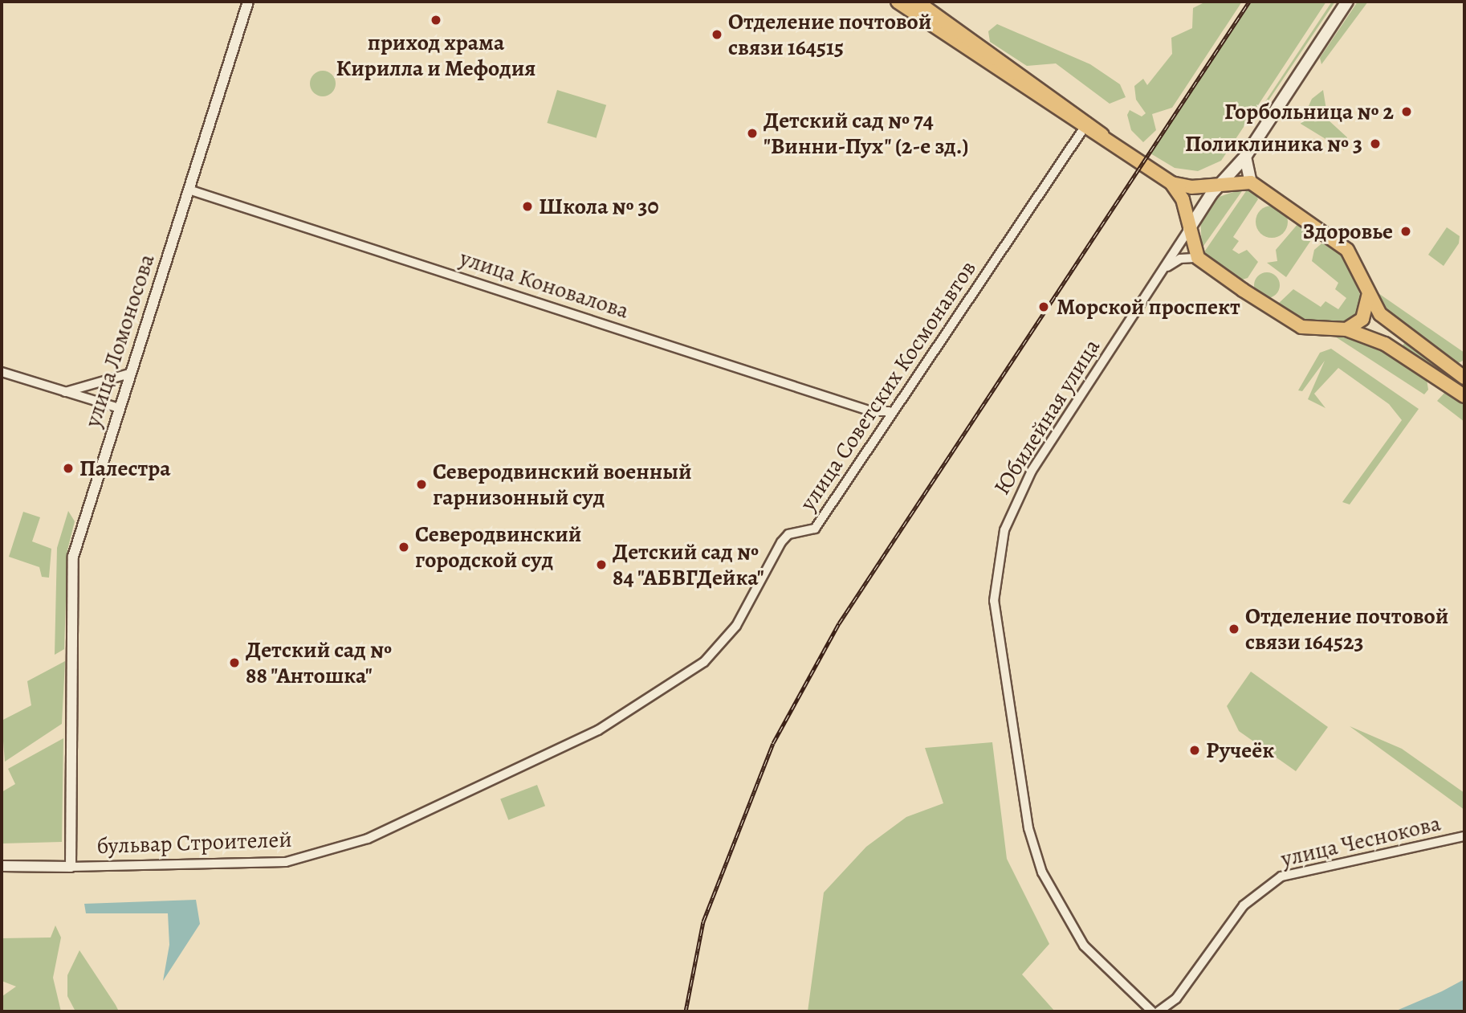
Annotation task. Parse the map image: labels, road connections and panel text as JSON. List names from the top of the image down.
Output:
{
  "streets": {
    "main road": ["Юбилейная улица"],
    "street": [
      "улица Коновалова",
      "улица Ломоносова",
      "улица Советских Космонавтов",
      "улица Чеснокова",
      "бульвар Строителей"
    ]
  },
  "crossings": [
    ["улица Коновалова", "улица Ломоносова"],
    ["улица Коновалова", "улица Советских Космонавтов"],
    ["улица Ломоносова", "бульвар Строителей"],
    ["улица Советских Космонавтов", "бульвар Строителей"]
  ],
  "places": [
    "приход храма Кирилла и Мефодия",
    "Отделение почтовой связи 164515",
    "Горбольница № 2",
    "Детский сад № 74 \"Винни-Пух\" (2-е зд.)",
    "Поликлиника № 3",
    "Школа № 30",
    "Здоровье",
    "Морской проспект",
    "Палестра",
    "Северодвинский военный гарнизонный суд",
    "Северодвинский городской суд",
    "Детский сад № 84 \"АБВГДейка\"",
    "Отделение почтовой связи 164523",
    "Детский сад № 88 \"Антошка\"",
    "Ручеёк"
  ]
}
